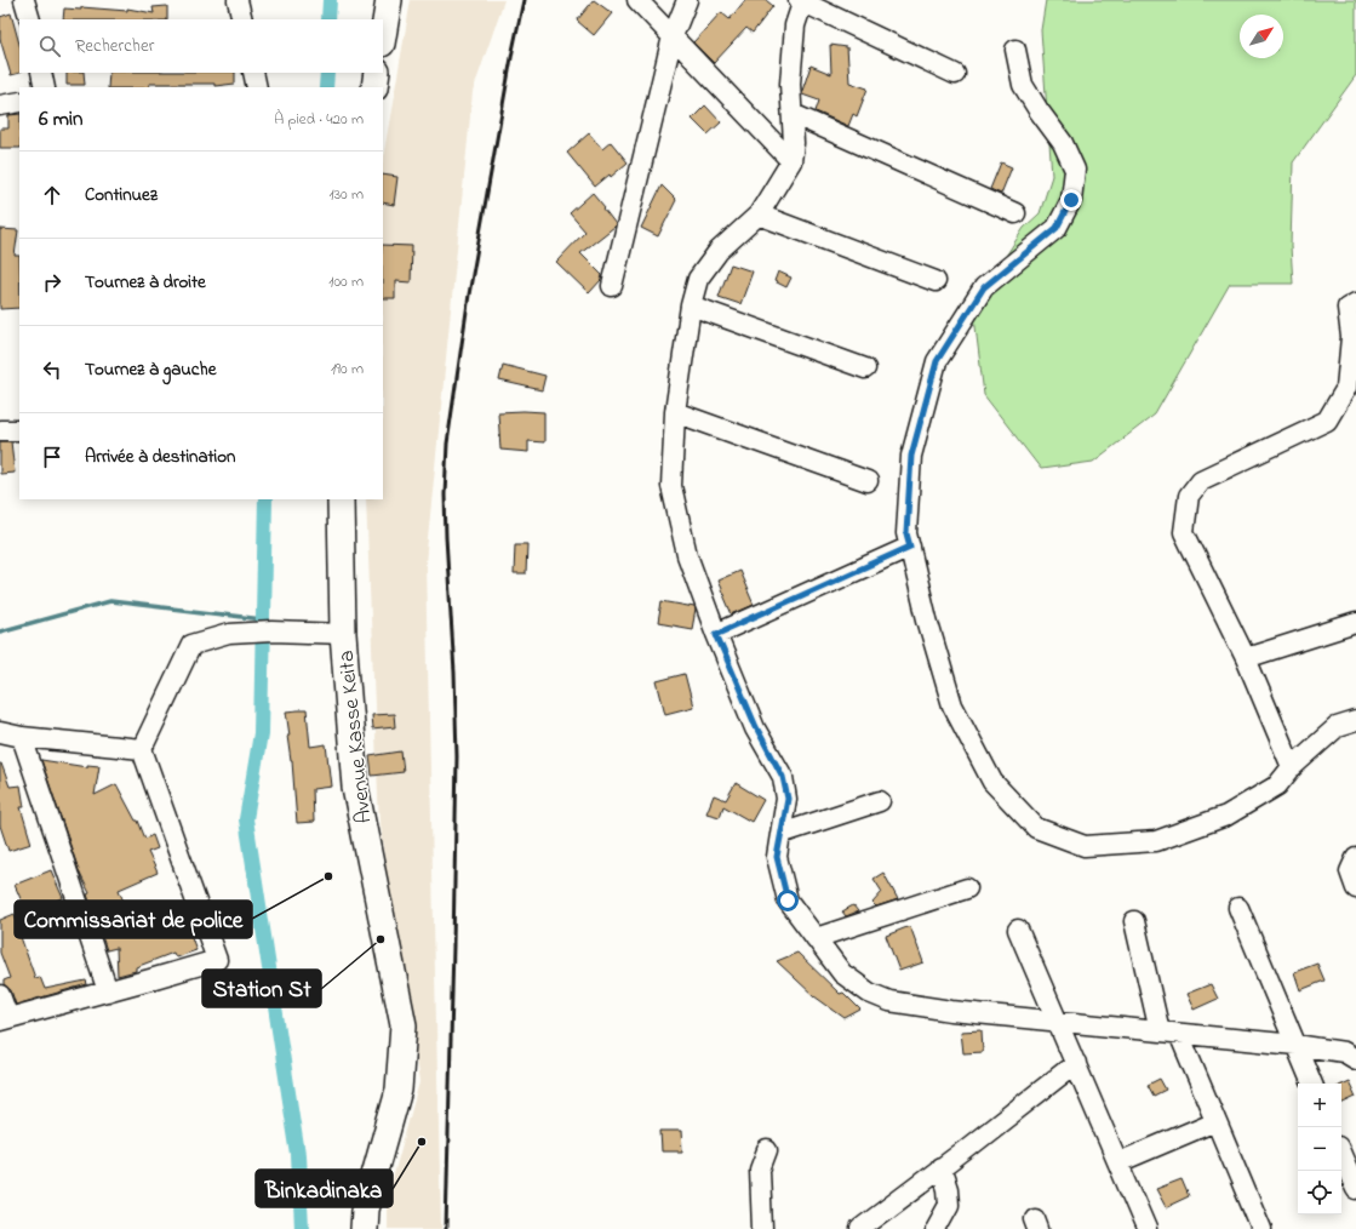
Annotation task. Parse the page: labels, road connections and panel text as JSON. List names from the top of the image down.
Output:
{
  "streets": {
    "main road": ["Avenue Kasse Keita"]
  },
  "places": ["Commissariat de police", "Station St", "Binkadinaka"],
  "north": "top right",
  "page": {
    "search": "Rechercher",
    "heading": ["6 min", "À pied · 420 m"],
    "list": [
      ["Continuez", "130 m"],
      ["Tournez à droite", "100 m"],
      ["Tournez à gauche", "190 m"],
      "Arrivée à destination"
    ],
    "map_buttons": ["+", "−"]
  }
}
